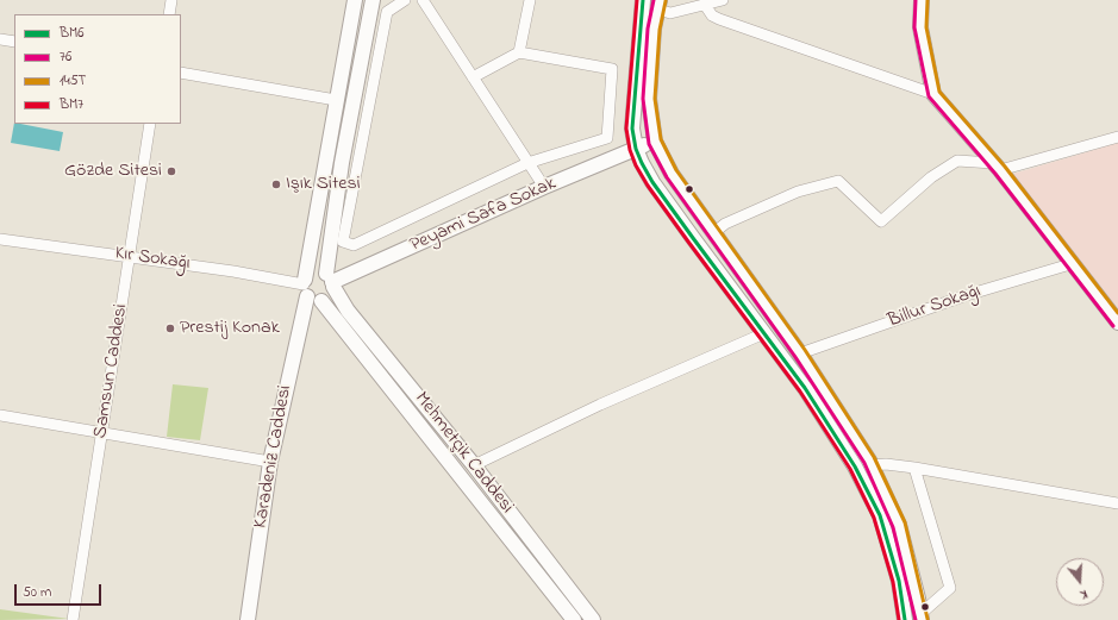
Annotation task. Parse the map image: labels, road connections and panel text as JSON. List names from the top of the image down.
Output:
{
  "streets": {
    "main road": ["Peyami Safa Sokak", "Mehmetçik Caddesi", "Karadeniz Caddesi"],
    "street": ["Kır Sokağı", "Billur Sokağı", "Samsun Caddesi"]
  },
  "crossings": [
    ["Peyami Safa Sokak", "Kır Sokağı"],
    ["Peyami Safa Sokak", "Mehmetçik Caddesi"],
    ["Peyami Safa Sokak", "Karadeniz Caddesi"],
    ["Kır Sokağı", "Samsun Caddesi"],
    ["Kır Sokağı", "Karadeniz Caddesi"]
  ],
  "places": ["Gözde Sitesi", "Işık Sitesi", "Prestij Konak"],
  "lines": [
    "transit line BM6",
    "transit line 76",
    "transit line 145T",
    "transit line BM7"
  ],
  "legend": [
    "BM6",
    "76",
    "145T",
    "BM7"
  ],
  "scale_bar": "50 m",
  "north": "bottom"
}
